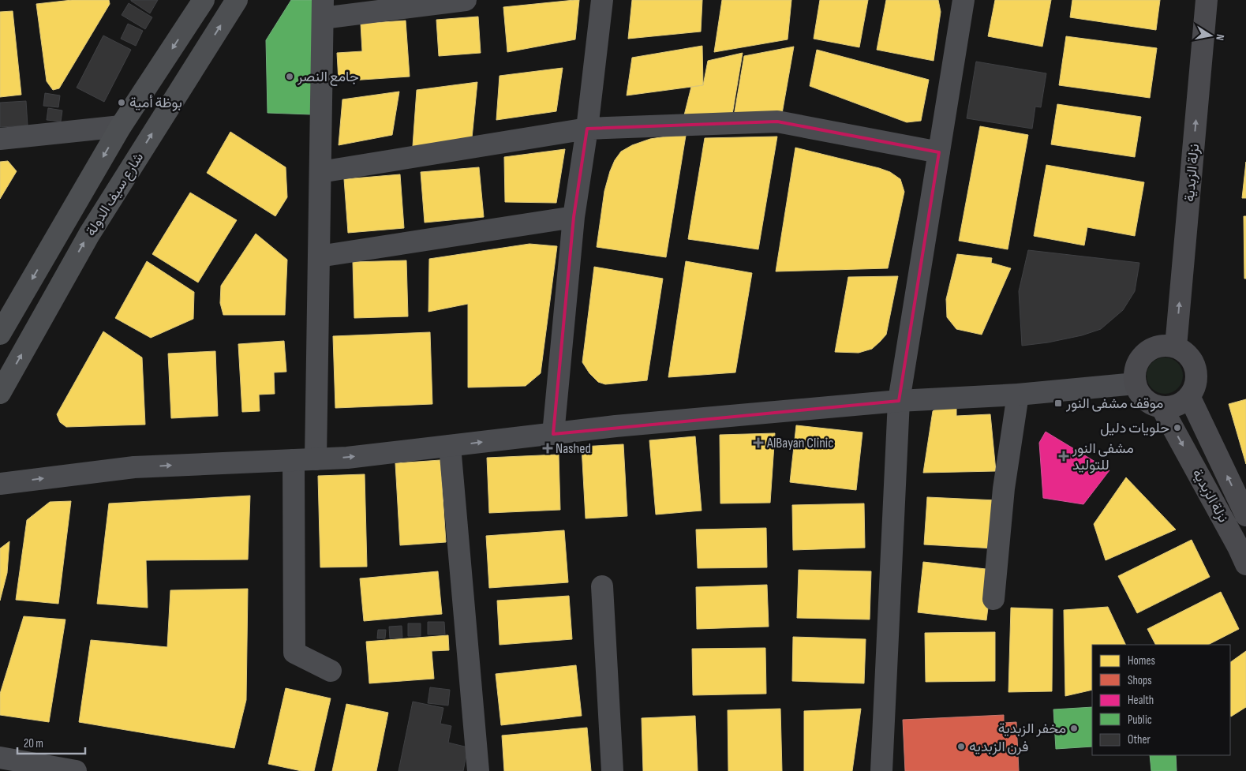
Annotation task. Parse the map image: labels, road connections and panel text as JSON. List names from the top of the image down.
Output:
{
  "streets": {
    "main road": ["نزلة الزبدية", "شارع سيف الدولة"]
  },
  "places": {
    "other": [
      "جامع النصر",
      "بوظة أمية",
      "حلويات دليل",
      "مخفر الزبدية",
      "فرن الزبديه"
    ],
    "transit": ["موقف مشفى النور"],
    "health": ["AlBayan Clinic", "Nashed", "مشفى النور للتوليد"]
  },
  "legend": [
    "Homes",
    "Shops",
    "Health",
    "Public",
    "Other"
  ],
  "scale_bar": "20 m",
  "north": "right"
}
